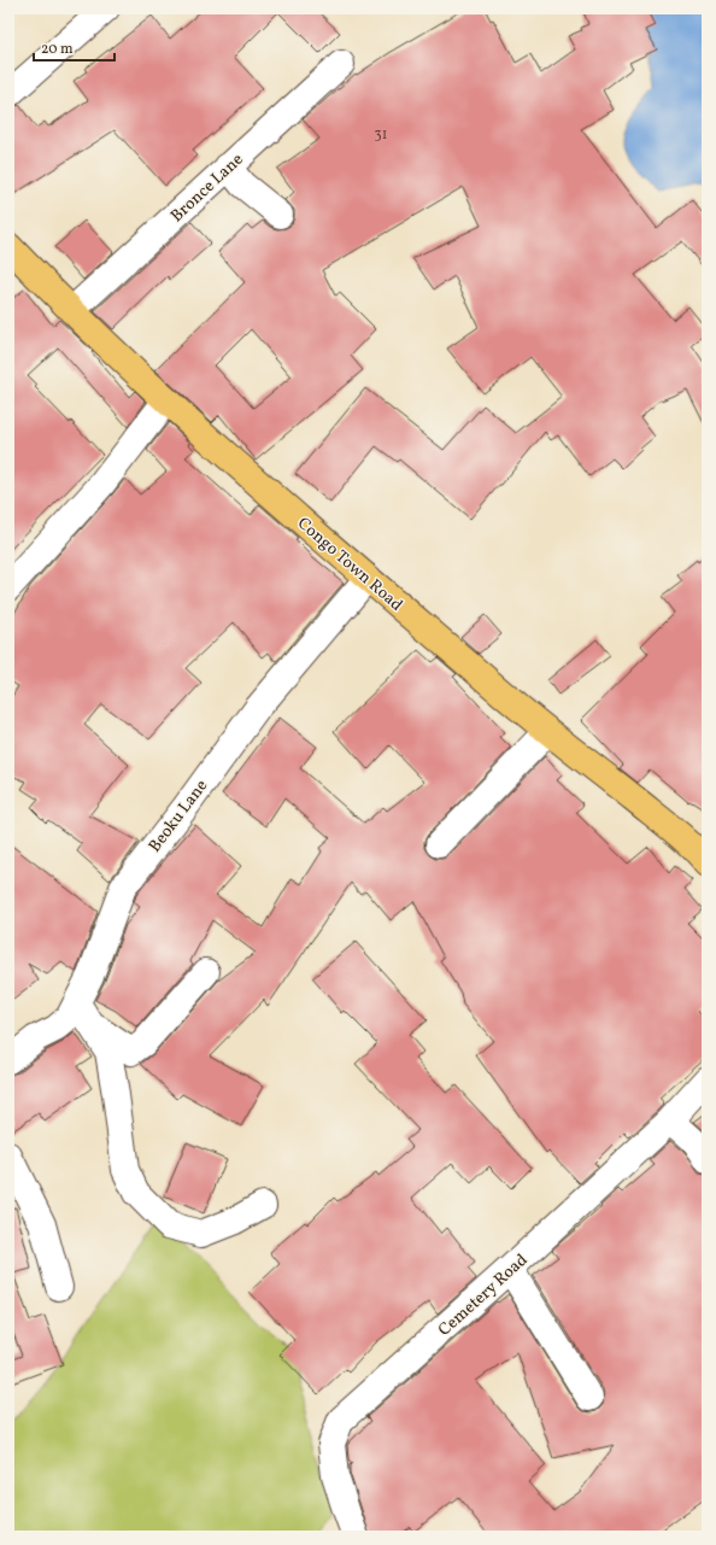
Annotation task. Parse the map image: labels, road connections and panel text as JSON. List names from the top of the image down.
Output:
{
  "streets": {
    "main road": ["Congo Town Road"],
    "street": ["Bronce Lane", "Beoku Lane", "Cemetery Road"]
  },
  "crossings": [
    ["Bronce Lane", "Congo Town Road"],
    ["Congo Town Road", "Beoku Lane"]
  ],
  "house_numbers": ["31"],
  "scale_bar": "20 m"
}
